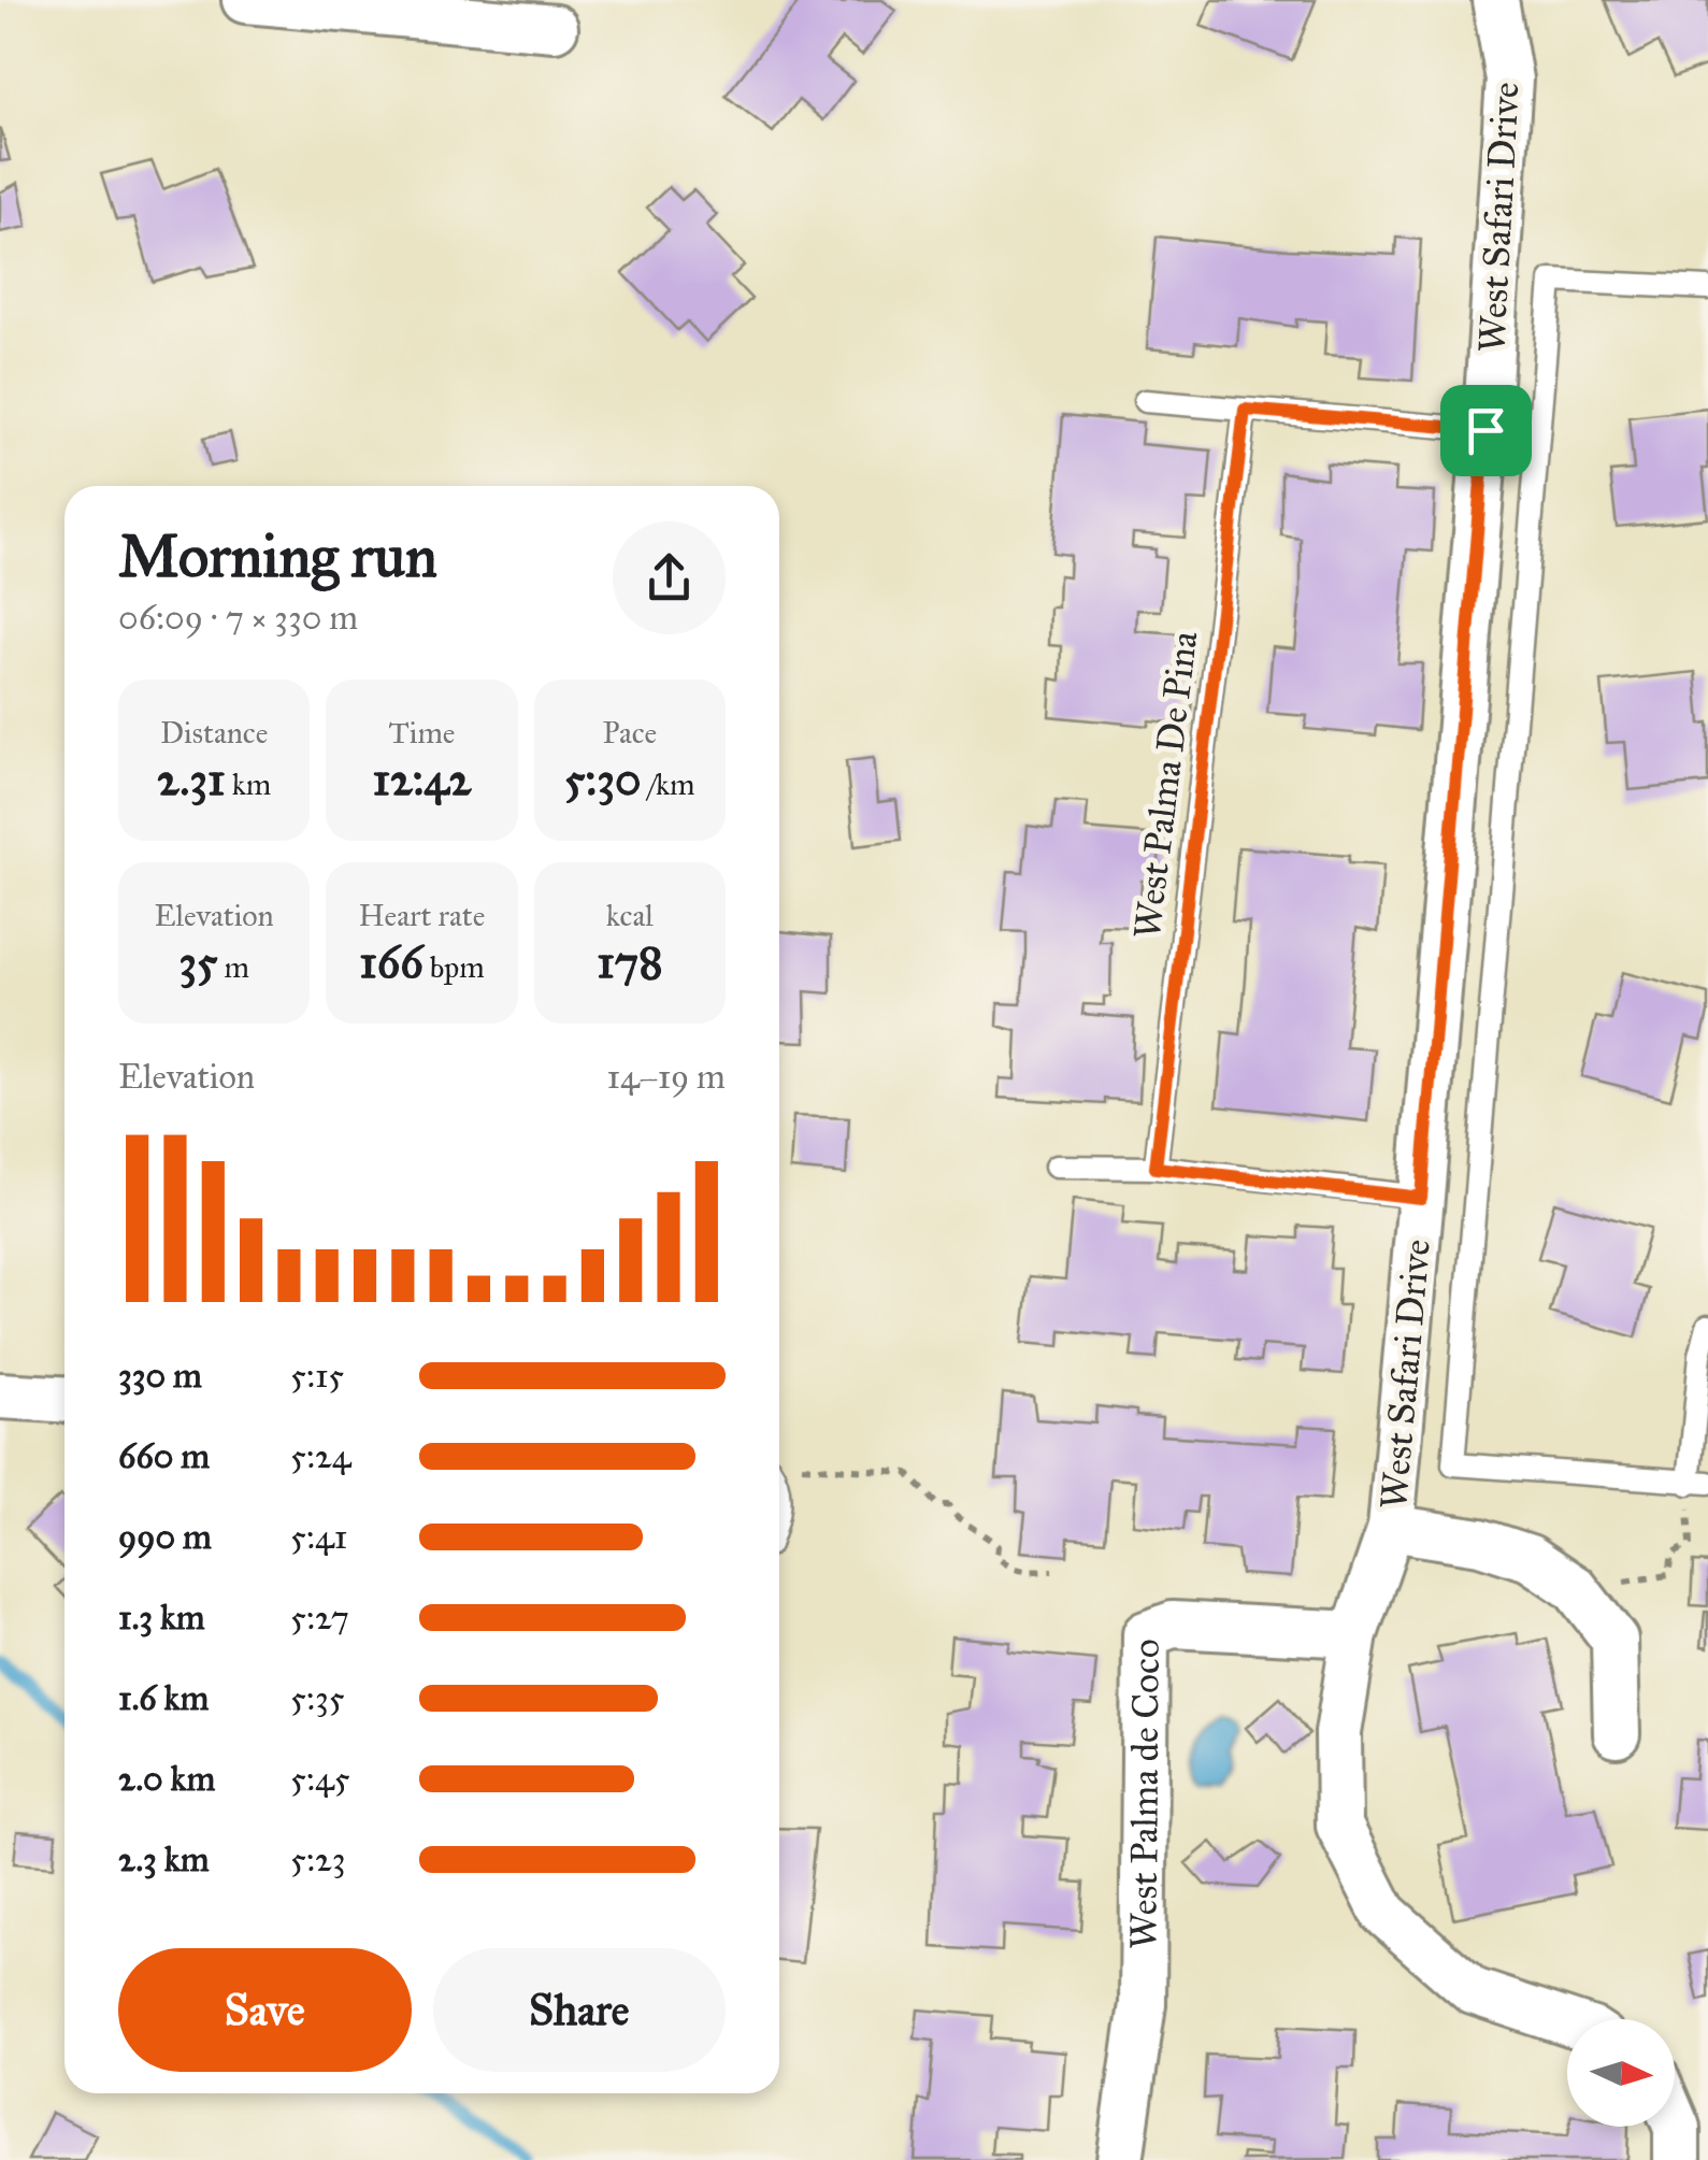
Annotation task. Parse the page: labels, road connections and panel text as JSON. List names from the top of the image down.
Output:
{
  "streets": {
    "street": ["West Safari Drive", "West Palma de Coco"],
    "lane": ["West Palma De Pina"]
  },
  "crossings": [
    ["West Safari Drive", "West Palma de Coco"]
  ],
  "north": "right",
  "page": {
    "heading": ["Morning run", "06:09 · 7 × 330 m"],
    "stats": [
      ["Distance", "2.31 km"],
      ["Time", "12:42"],
      ["Pace", "5:30 /km"],
      ["Elevation", "35 m"],
      ["Heart rate", "166 bpm"],
      ["kcal", "178"]
    ],
    "chart": ["Elevation", "14–19 m"],
    "list": [
      {
        "name": "330 m",
        "note": "5:15"
      },
      {
        "name": "660 m",
        "note": "5:24"
      },
      {
        "name": "990 m",
        "note": "5:41"
      },
      {
        "name": "1.3 km",
        "note": "5:27"
      },
      {
        "name": "1.6 km",
        "note": "5:35"
      },
      {
        "name": "2.0 km",
        "note": "5:45"
      },
      {
        "name": "2.3 km",
        "note": "5:23"
      }
    ],
    "buttons": ["Save", "Share"]
  }
}
